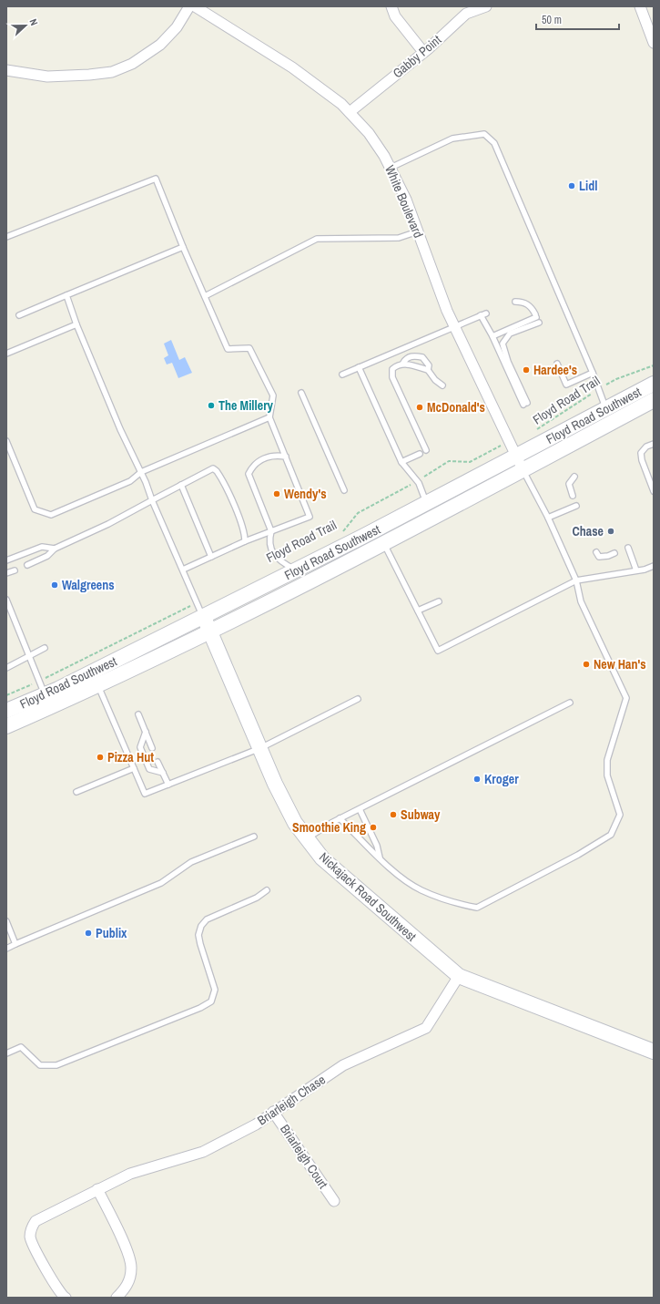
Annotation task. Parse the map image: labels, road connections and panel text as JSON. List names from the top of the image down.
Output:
{
  "streets": {
    "main road": ["Floyd Road Southwest", "Nickajack Road Southwest"],
    "street": [
      "Gabby Point",
      "White Boulevard",
      "Briarleigh Chase",
      "Briarleigh Court"
    ],
    "path": ["Floyd Road Trail"]
  },
  "crossings": [
    ["Gabby Point", "White Boulevard"],
    ["White Boulevard", "Floyd Road Trail"],
    ["White Boulevard", "Floyd Road Southwest"],
    ["Floyd Road Southwest", "Nickajack Road Southwest"],
    ["Nickajack Road Southwest", "Briarleigh Chase"],
    ["Briarleigh Chase", "Briarleigh Court"]
  ],
  "places": [
    "Lidl",
    "Hardee's",
    "The Millery",
    "McDonald's",
    "Wendy's",
    "Chase",
    "Walgreens",
    "New Han's",
    "Pizza Hut",
    "Kroger",
    "Subway",
    "Smoothie King",
    "Publix"
  ],
  "scale_bar": "50 m",
  "north": "right"
}
